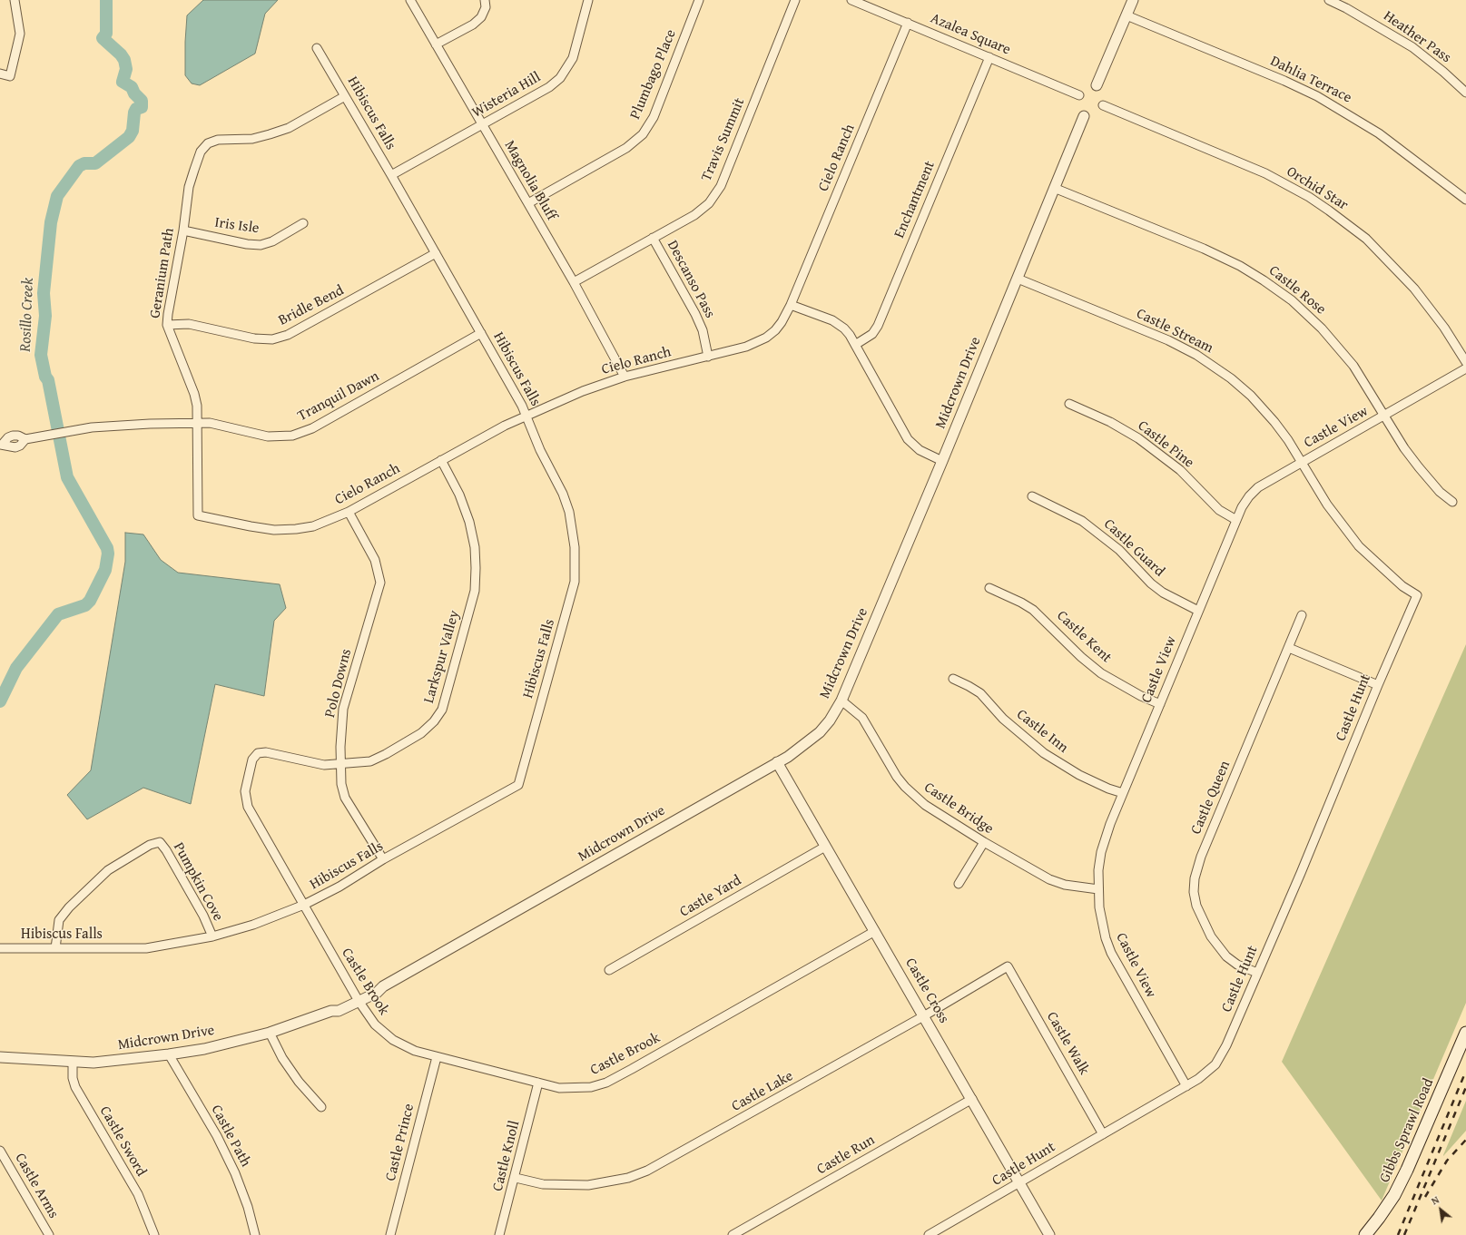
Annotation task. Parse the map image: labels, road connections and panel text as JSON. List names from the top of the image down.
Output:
{
  "streets": {
    "main road": ["Gibbs Sprawl Road"],
    "street": [
      "Azalea Square",
      "Heather Pass",
      "Plumbago Place",
      "Dahlia Terrace",
      "Wisteria Hill",
      "Hibiscus Falls",
      "Travis Summit",
      "Cielo Ranch",
      "Magnolia Bluff",
      "Orchid Star",
      "Enchantment",
      "Iris Isle",
      "Geranium Path",
      "Descanso Pass",
      "Castle Rose",
      "Bridle Bend",
      "Castle Stream",
      "Midcrown Drive",
      "Tranquil Dawn",
      "Castle View",
      "Castle Pine",
      "Castle Guard",
      "Castle Kent",
      "Larkspur Valley",
      "Polo Downs",
      "Castle Hunt",
      "Castle Inn",
      "Castle Queen",
      "Castle Bridge",
      "Pumpkin Cove",
      "Castle Yard",
      "Castle Brook",
      "Castle Cross",
      "Castle Walk",
      "Castle Lake",
      "Castle Path",
      "Castle Sword",
      "Castle Prince",
      "Castle Run",
      "Castle Knoll",
      "Castle Arms"
    ]
  },
  "crossings": [
    ["Azalea Square", "Cielo Ranch"],
    ["Azalea Square", "Enchantment"],
    ["Plumbago Place", "Magnolia Bluff"],
    ["Wisteria Hill", "Hibiscus Falls"],
    ["Wisteria Hill", "Magnolia Bluff"],
    ["Hibiscus Falls", "Cielo Ranch"],
    ["Hibiscus Falls", "Geranium Path"],
    ["Hibiscus Falls", "Bridle Bend"],
    ["Hibiscus Falls", "Tranquil Dawn"],
    ["Hibiscus Falls", "Polo Downs"],
    ["Hibiscus Falls", "Pumpkin Cove"],
    ["Hibiscus Falls", "Castle Brook"],
    ["Travis Summit", "Magnolia Bluff"],
    ["Travis Summit", "Descanso Pass"],
    ["Cielo Ranch", "Magnolia Bluff"],
    ["Cielo Ranch", "Geranium Path"],
    ["Cielo Ranch", "Descanso Pass"],
    ["Cielo Ranch", "Larkspur Valley"],
    ["Cielo Ranch", "Polo Downs"],
    ["Iris Isle", "Geranium Path"],
    ["Geranium Path", "Bridle Bend"],
    ["Geranium Path", "Tranquil Dawn"],
    ["Castle Rose", "Midcrown Drive"],
    ["Castle Rose", "Castle View"],
    ["Castle Stream", "Midcrown Drive"],
    ["Castle Stream", "Castle View"],
    ["Castle Stream", "Castle Hunt"],
    ["Midcrown Drive", "Castle Bridge"],
    ["Midcrown Drive", "Castle Brook"],
    ["Midcrown Drive", "Castle Cross"],
    ["Midcrown Drive", "Castle Path"],
    ["Midcrown Drive", "Castle Sword"],
    ["Castle View", "Castle Pine"],
    ["Castle View", "Castle Guard"],
    ["Castle View", "Castle Kent"],
    ["Castle View", "Castle Hunt"],
    ["Castle View", "Castle Inn"],
    ["Castle View", "Castle Bridge"],
    ["Larkspur Valley", "Polo Downs"],
    ["Larkspur Valley", "Castle Brook"],
    ["Castle Hunt", "Castle Queen"],
    ["Castle Hunt", "Castle Cross"],
    ["Castle Hunt", "Castle Walk"],
    ["Castle Yard", "Castle Cross"],
    ["Castle Brook", "Castle Cross"],
    ["Castle Brook", "Castle Prince"],
    ["Castle Brook", "Castle Knoll"],
    ["Castle Cross", "Castle Lake"],
    ["Castle Cross", "Castle Run"],
    ["Castle Walk", "Castle Lake"],
    ["Castle Lake", "Castle Knoll"]
  ],
  "water": ["Rosillo Creek"],
  "north": "top left"
}
